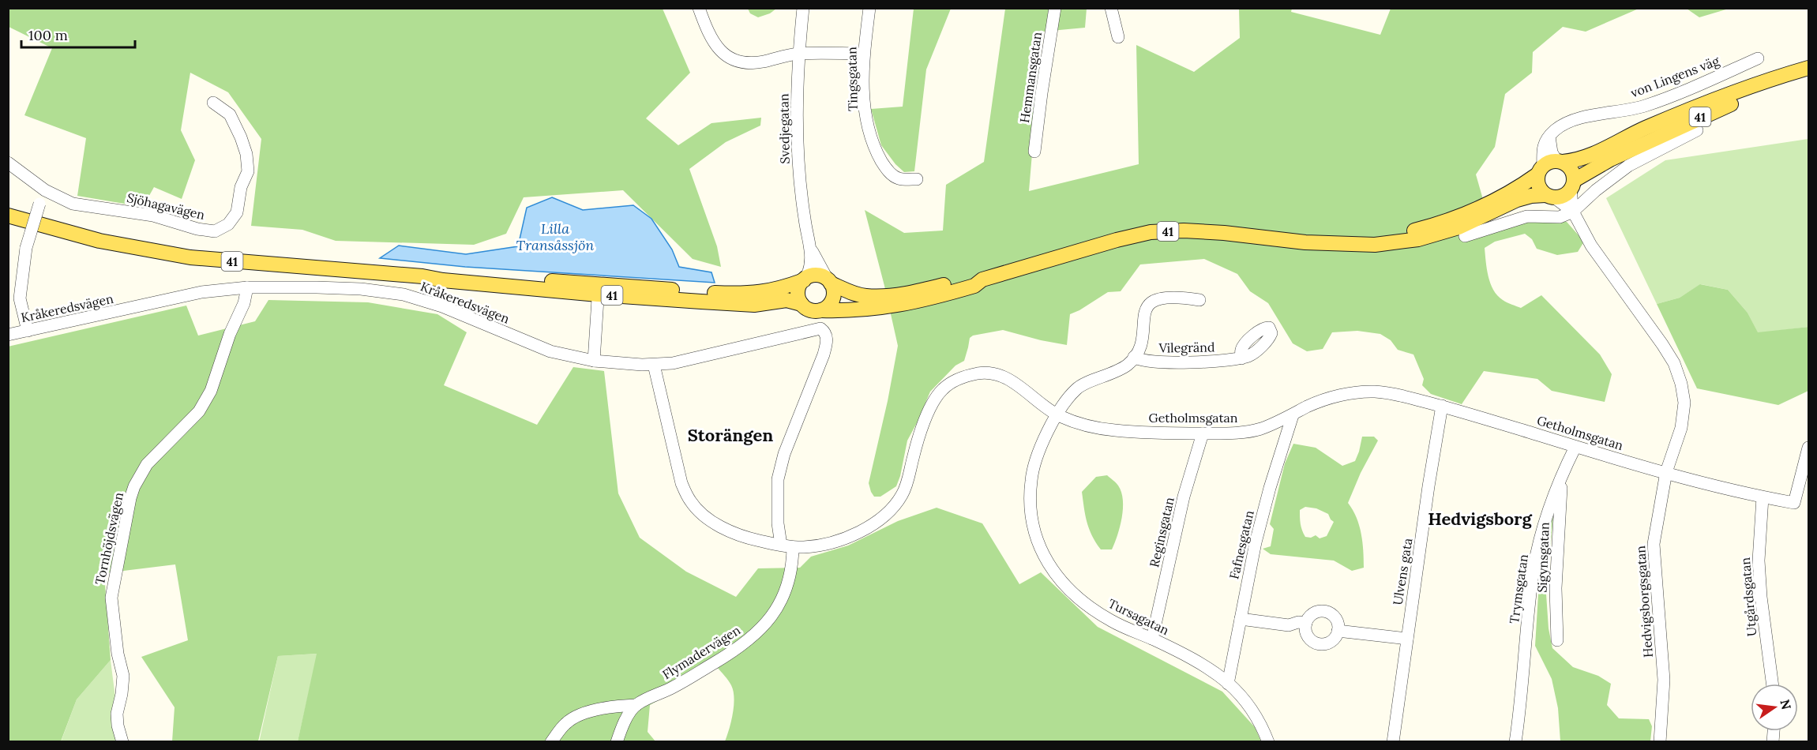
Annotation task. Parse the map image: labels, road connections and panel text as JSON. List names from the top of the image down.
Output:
{
  "streets": {
    "main road": ["41"],
    "street": [
      "von Lingens väg",
      "Hemmansgatan",
      "Tingsgatan",
      "Svedjegatan",
      "Sjöhagavägen",
      "Kråkeredsvägen",
      "Vilegränd",
      "Getholmsgatan",
      "Reginsgatan",
      "Tornhöjdsvägen",
      "Fafnesgatan",
      "Sigynsgatan",
      "Ulvens gata",
      "Trymsgatan",
      "Utgårdsgatan",
      "Hedvigsborgsgatan",
      "Tursagatan",
      "Flymadervägen"
    ]
  },
  "crossings": [
    ["von Lingens väg", "41"],
    ["von Lingens väg", "Hedvigsborgsgatan"],
    ["41", "Svedjegatan"],
    ["41", "Hedvigsborgsgatan"],
    ["Kråkeredsvägen", "Getholmsgatan"],
    ["Kråkeredsvägen", "Tornhöjdsvägen"],
    ["Kråkeredsvägen", "Flymadervägen"],
    ["Vilegränd", "Tursagatan"],
    ["Getholmsgatan", "Reginsgatan"],
    ["Getholmsgatan", "Fafnesgatan"],
    ["Getholmsgatan", "Ulvens gata"],
    ["Getholmsgatan", "Trymsgatan"],
    ["Getholmsgatan", "Utgårdsgatan"],
    ["Getholmsgatan", "Hedvigsborgsgatan"],
    ["Getholmsgatan", "Tursagatan"],
    ["Getholmsgatan", "Flymadervägen"],
    ["Reginsgatan", "Tursagatan"],
    ["Fafnesgatan", "Tursagatan"],
    ["Sigynsgatan", "Trymsgatan"]
  ],
  "districts": ["Storängen", "Hedvigsborg"],
  "water": ["Lilla Transåssjön"],
  "scale_bar": "100 m",
  "north": "right"
}
